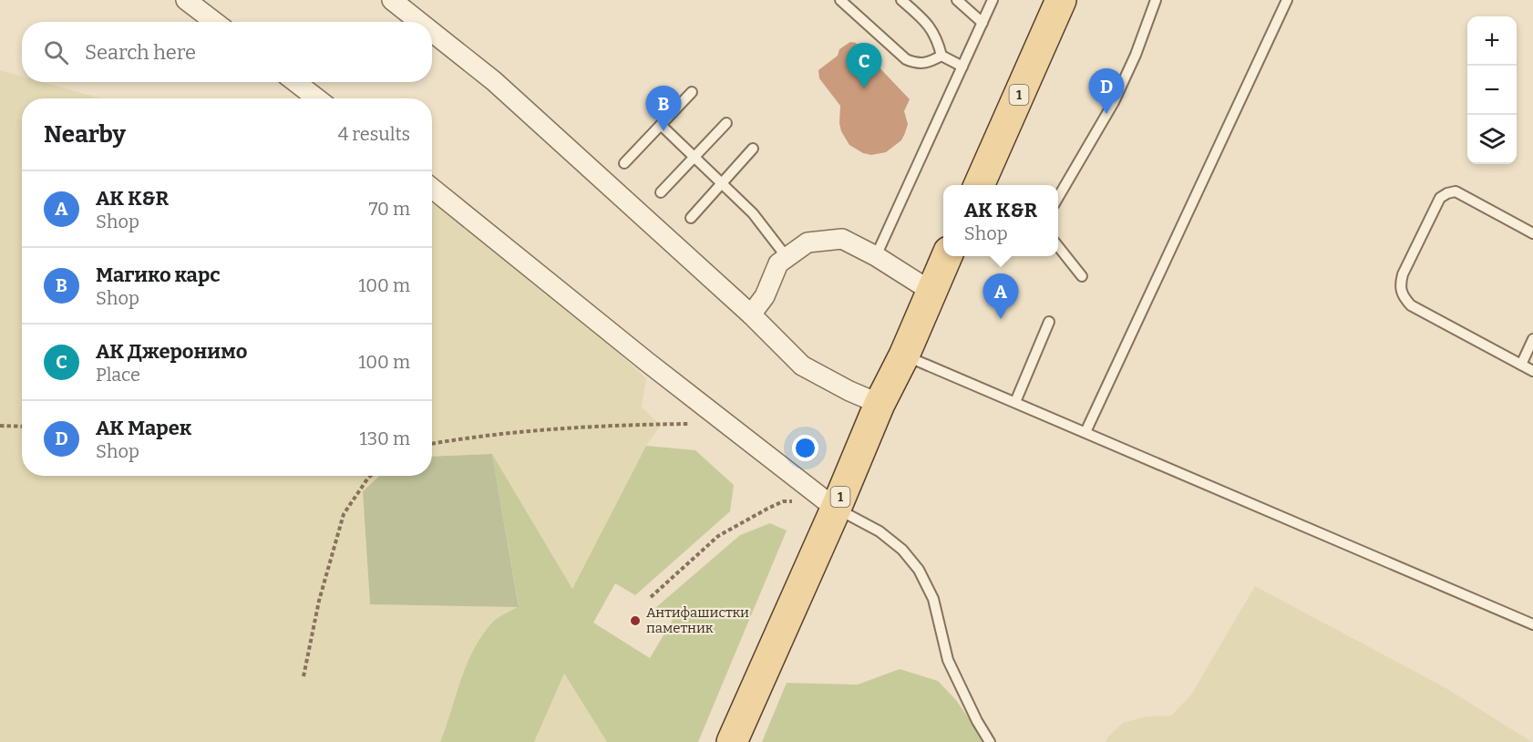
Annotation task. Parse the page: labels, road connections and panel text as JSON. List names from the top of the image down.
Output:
{
  "streets": {
    "main road": ["1"]
  },
  "places": ["Антифашистки паметник"],
  "page": {
    "map_buttons": ["+", "−"],
    "search": "Search here",
    "pins": [
      "C",
      "D",
      "B",
      "A"
    ],
    "heading": ["Nearby", "4 results"],
    "list": [
      {
        "mark": "A",
        "name": "AK K&R",
        "note": "Shop",
        "value": "70 m"
      },
      {
        "mark": "B",
        "name": "Магико карс",
        "note": "Shop",
        "value": "100 m"
      },
      {
        "mark": "C",
        "name": "АК Джеронимо",
        "note": "Place",
        "value": "100 m"
      },
      {
        "mark": "D",
        "name": "АК Марек",
        "note": "Shop",
        "value": "130 m"
      }
    ],
    "popup": ["AK K&R", "Shop"]
  }
}
